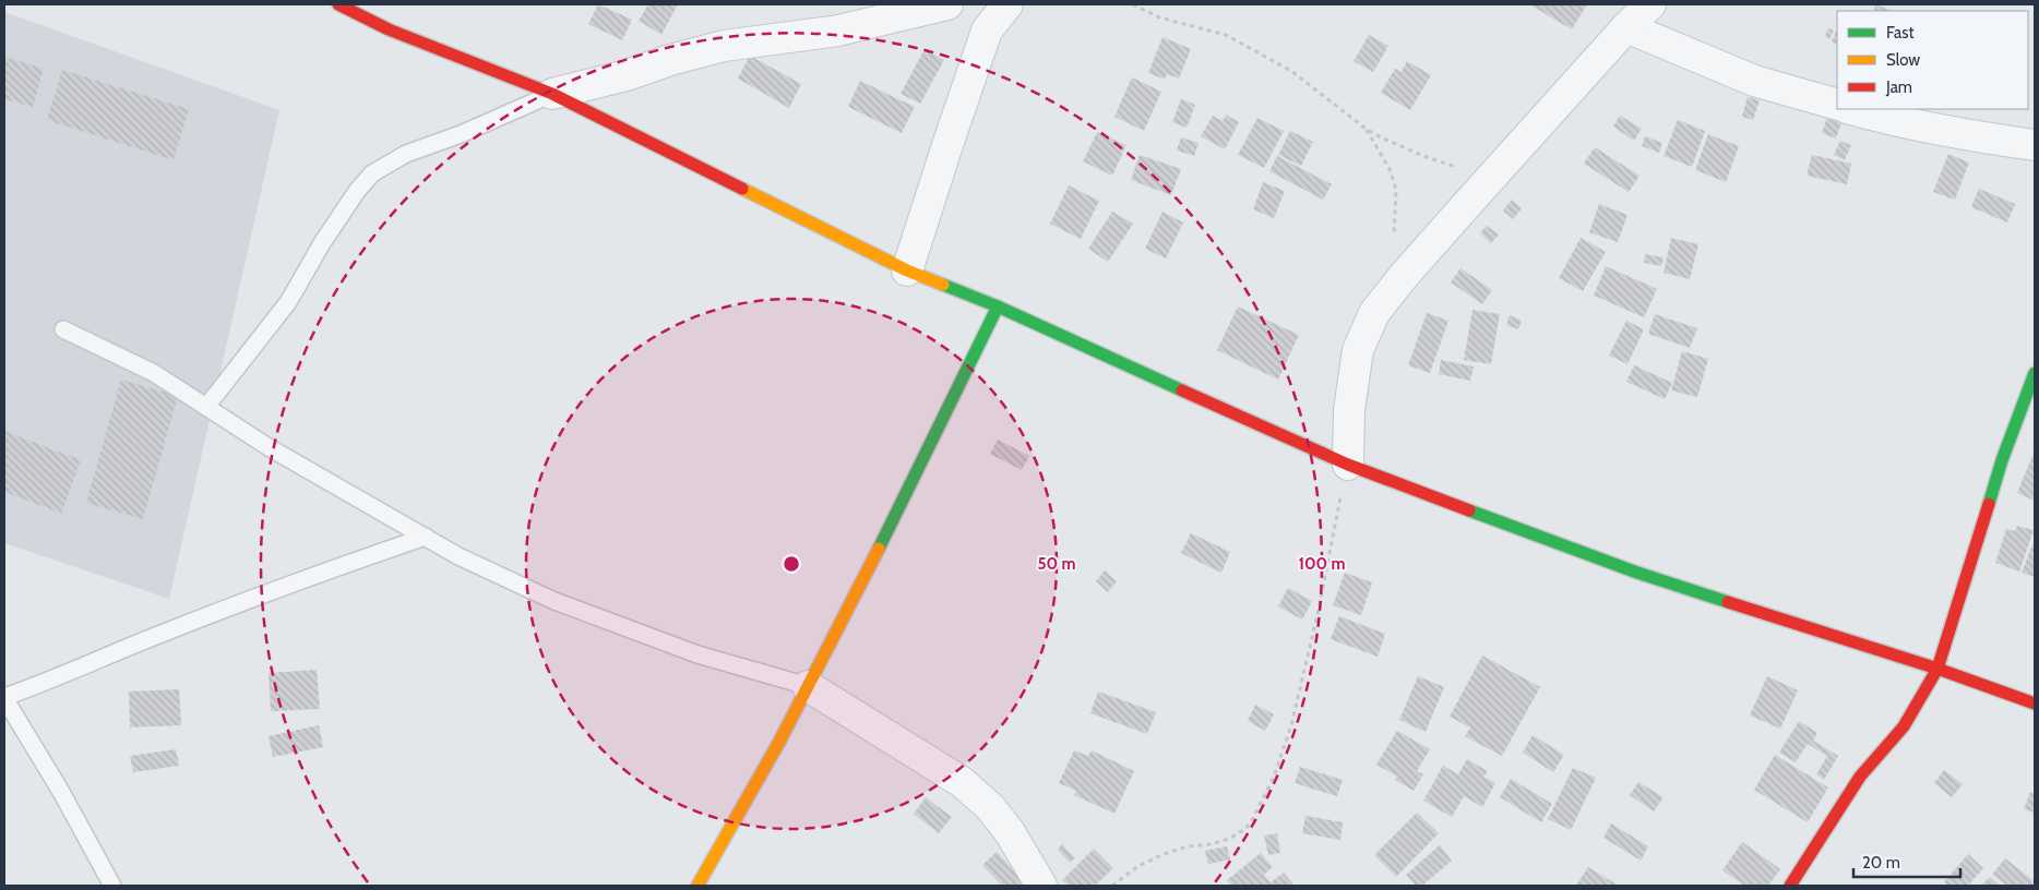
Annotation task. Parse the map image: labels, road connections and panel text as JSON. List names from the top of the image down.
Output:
{
  "legend": ["Fast", "Slow", "Jam"],
  "scale_bar": "20 m",
  "rings": ["50 m", "100 m"]
}
